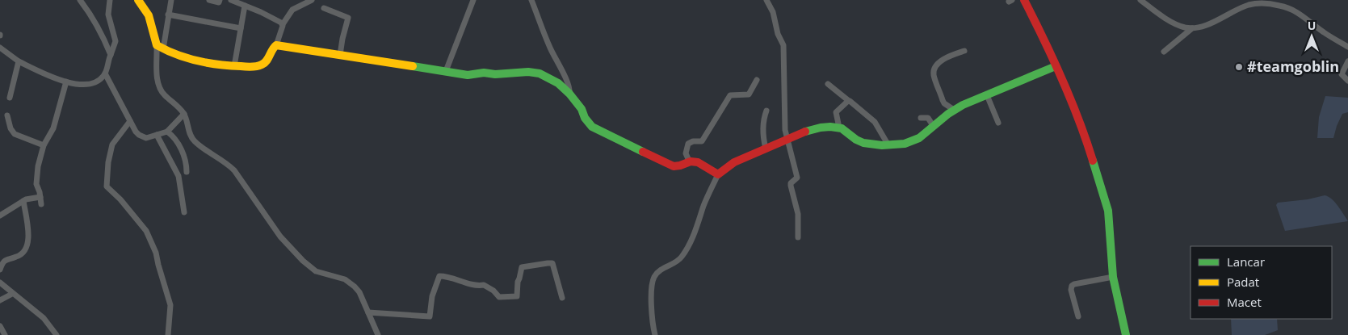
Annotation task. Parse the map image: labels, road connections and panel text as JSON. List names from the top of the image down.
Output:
{
  "places": ["#teamgoblin"],
  "legend": ["Lancar", "Padat", "Macet"],
  "north": "top"
}
